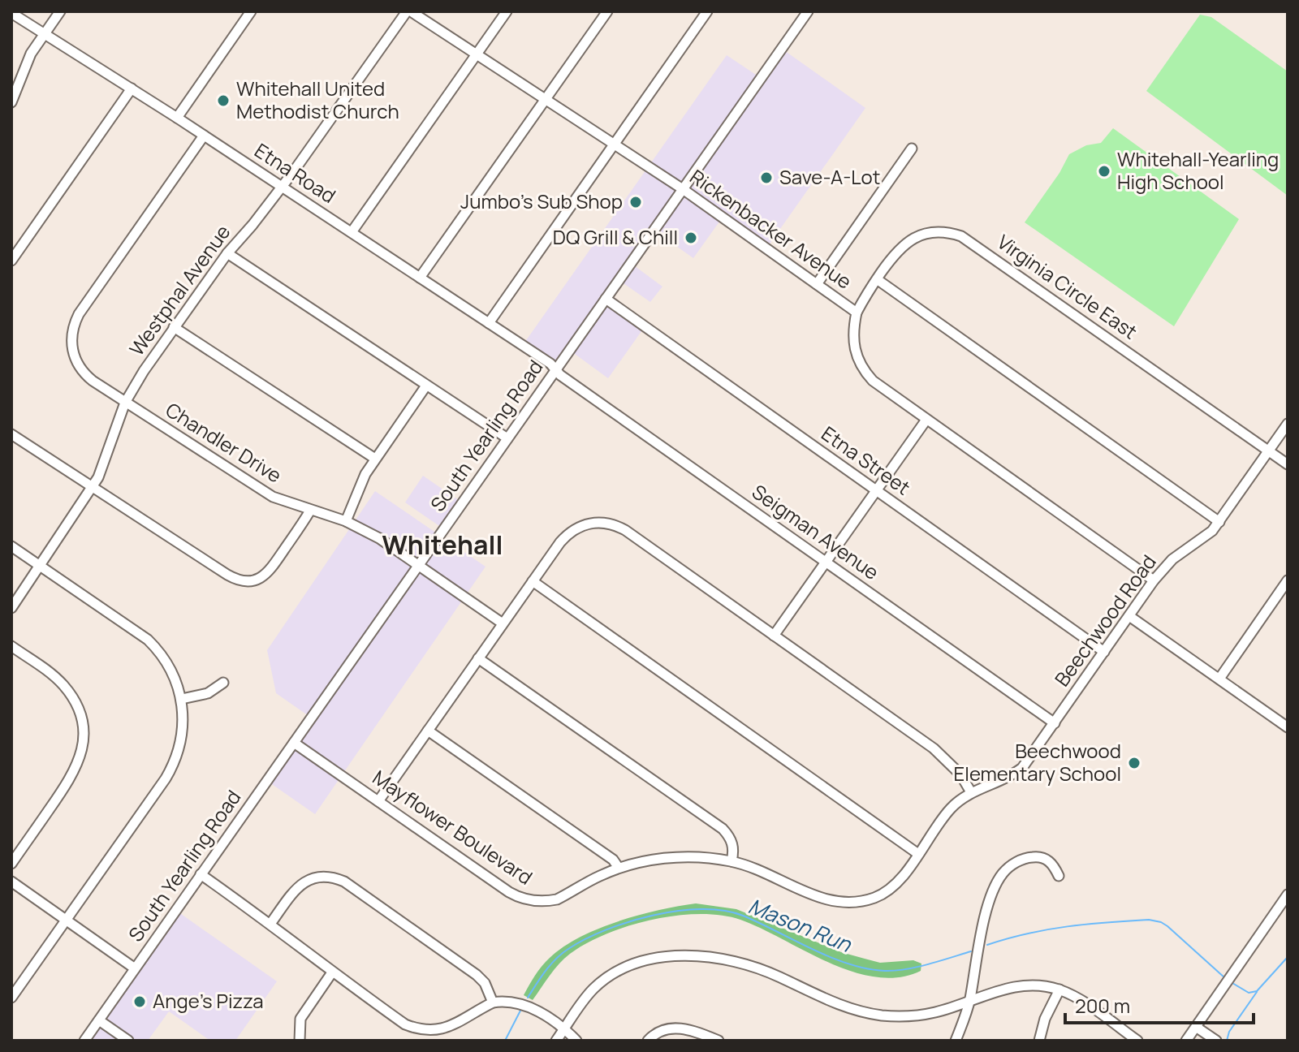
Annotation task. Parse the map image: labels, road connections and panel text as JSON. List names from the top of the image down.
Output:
{
  "streets": {
    "street": [
      "Etna Road",
      "Rickenbacker Avenue",
      "Virginia Circle East",
      "Westphal Avenue",
      "South Yearling Road",
      "Chandler Drive",
      "Etna Street",
      "Seigman Avenue",
      "Beechwood Road",
      "Mayflower Boulevard"
    ]
  },
  "crossings": [
    ["Etna Road", "Westphal Avenue"],
    ["Etna Road", "South Yearling Road"],
    ["Etna Road", "Chandler Drive"],
    ["Etna Road", "Seigman Avenue"],
    ["Rickenbacker Avenue", "Virginia Circle East"],
    ["Rickenbacker Avenue", "Westphal Avenue"],
    ["Rickenbacker Avenue", "South Yearling Road"],
    ["Rickenbacker Avenue", "Beechwood Road"],
    ["Virginia Circle East", "Beechwood Road"],
    ["Westphal Avenue", "Chandler Drive"],
    ["South Yearling Road", "Chandler Drive"],
    ["South Yearling Road", "Etna Street"],
    ["South Yearling Road", "Seigman Avenue"],
    ["South Yearling Road", "Mayflower Boulevard"],
    ["Etna Street", "Beechwood Road"],
    ["Seigman Avenue", "Beechwood Road"],
    ["Seigman Avenue", "Mayflower Boulevard"],
    ["Beechwood Road", "Mayflower Boulevard"]
  ],
  "districts": ["Whitehall"],
  "water": ["Mason Run"],
  "places": [
    "Whitehall United Methodist Church",
    "Whitehall-Yearling High School",
    "Save-A-Lot",
    "Jumbo's Sub Shop",
    "DQ Grill & Chill",
    "Beechwood Elementary School",
    "Ange's Pizza"
  ],
  "scale_bar": "200 m"
}
